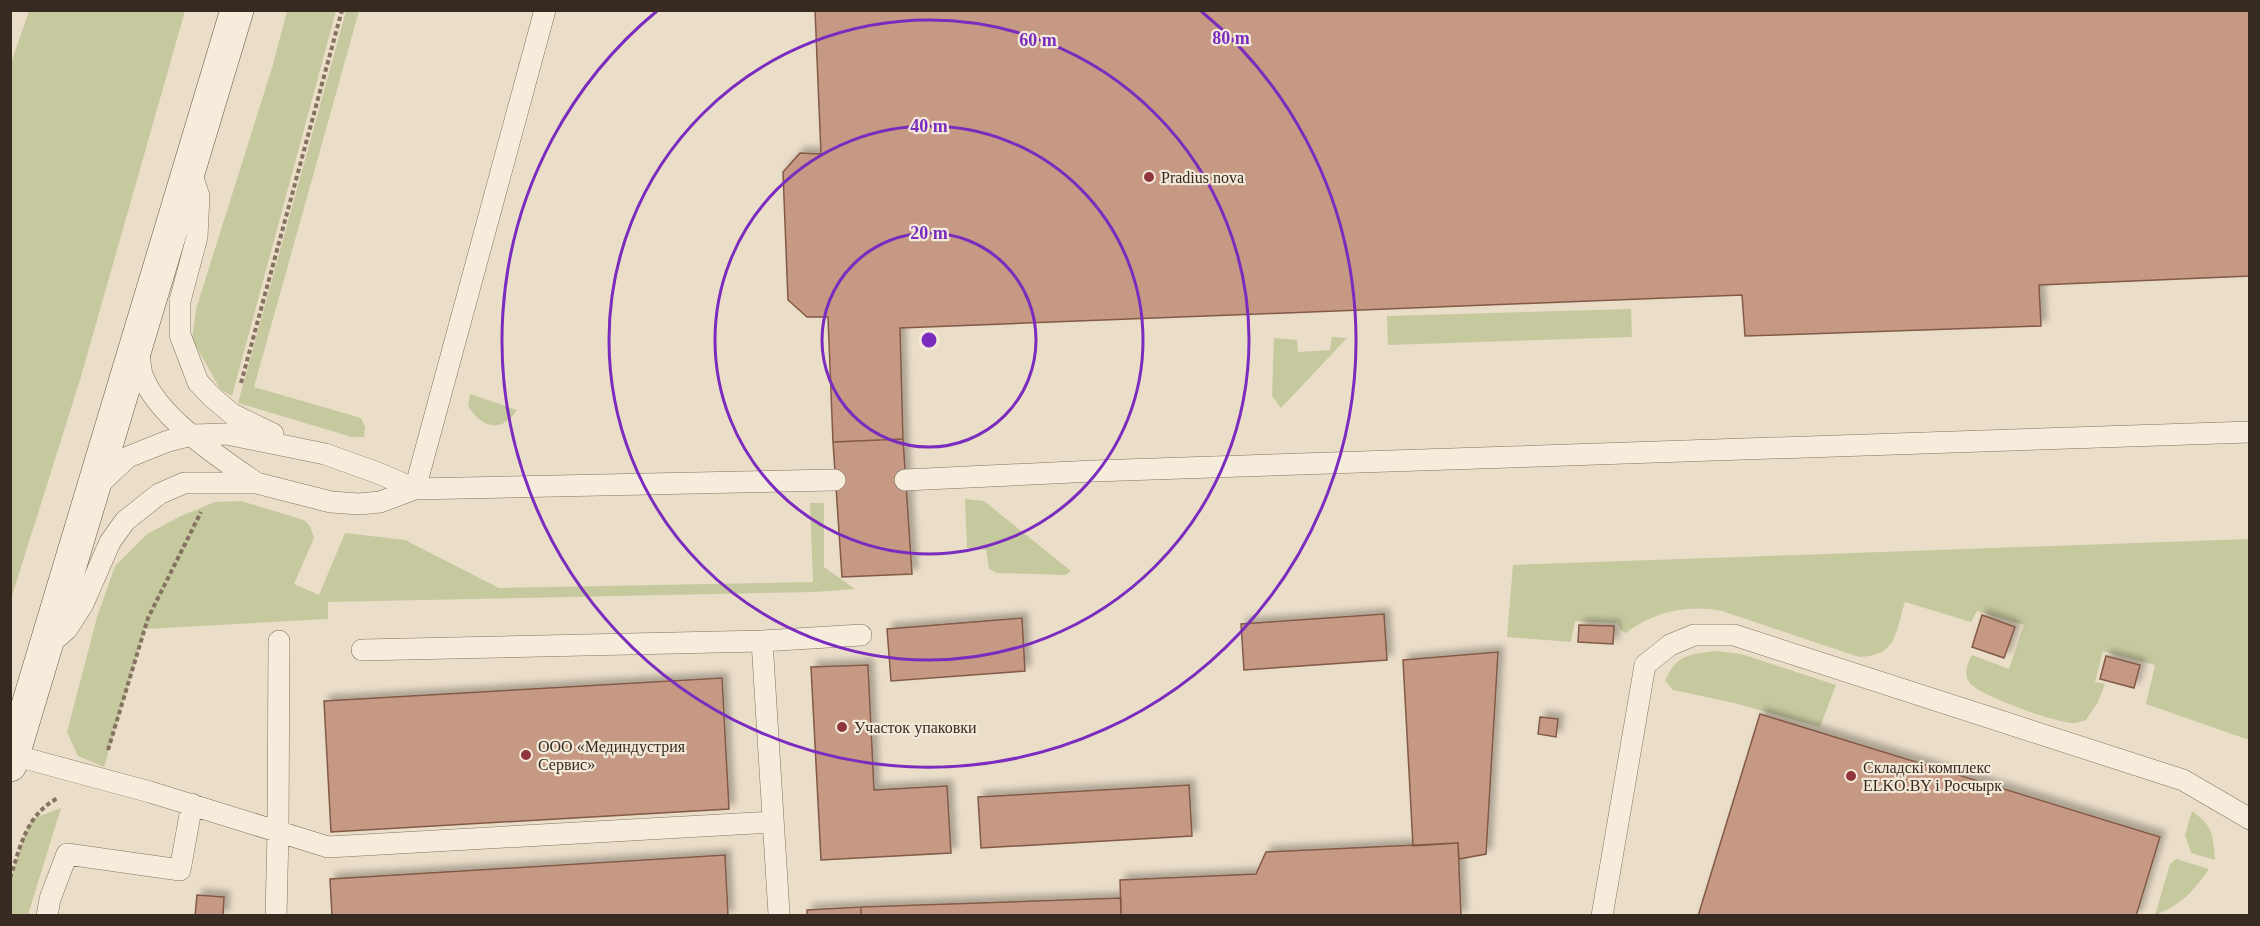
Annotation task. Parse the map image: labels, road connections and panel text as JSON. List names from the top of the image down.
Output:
{
  "places": [
    "Pradius nova",
    "Участок упаковки",
    "ООО «Мединдустрия Сервис»",
    "Складскі комплекс ELKO.BY і Росчырк"
  ],
  "rings": [
    "80 m",
    "60 m",
    "40 m",
    "20 m"
  ]
}
